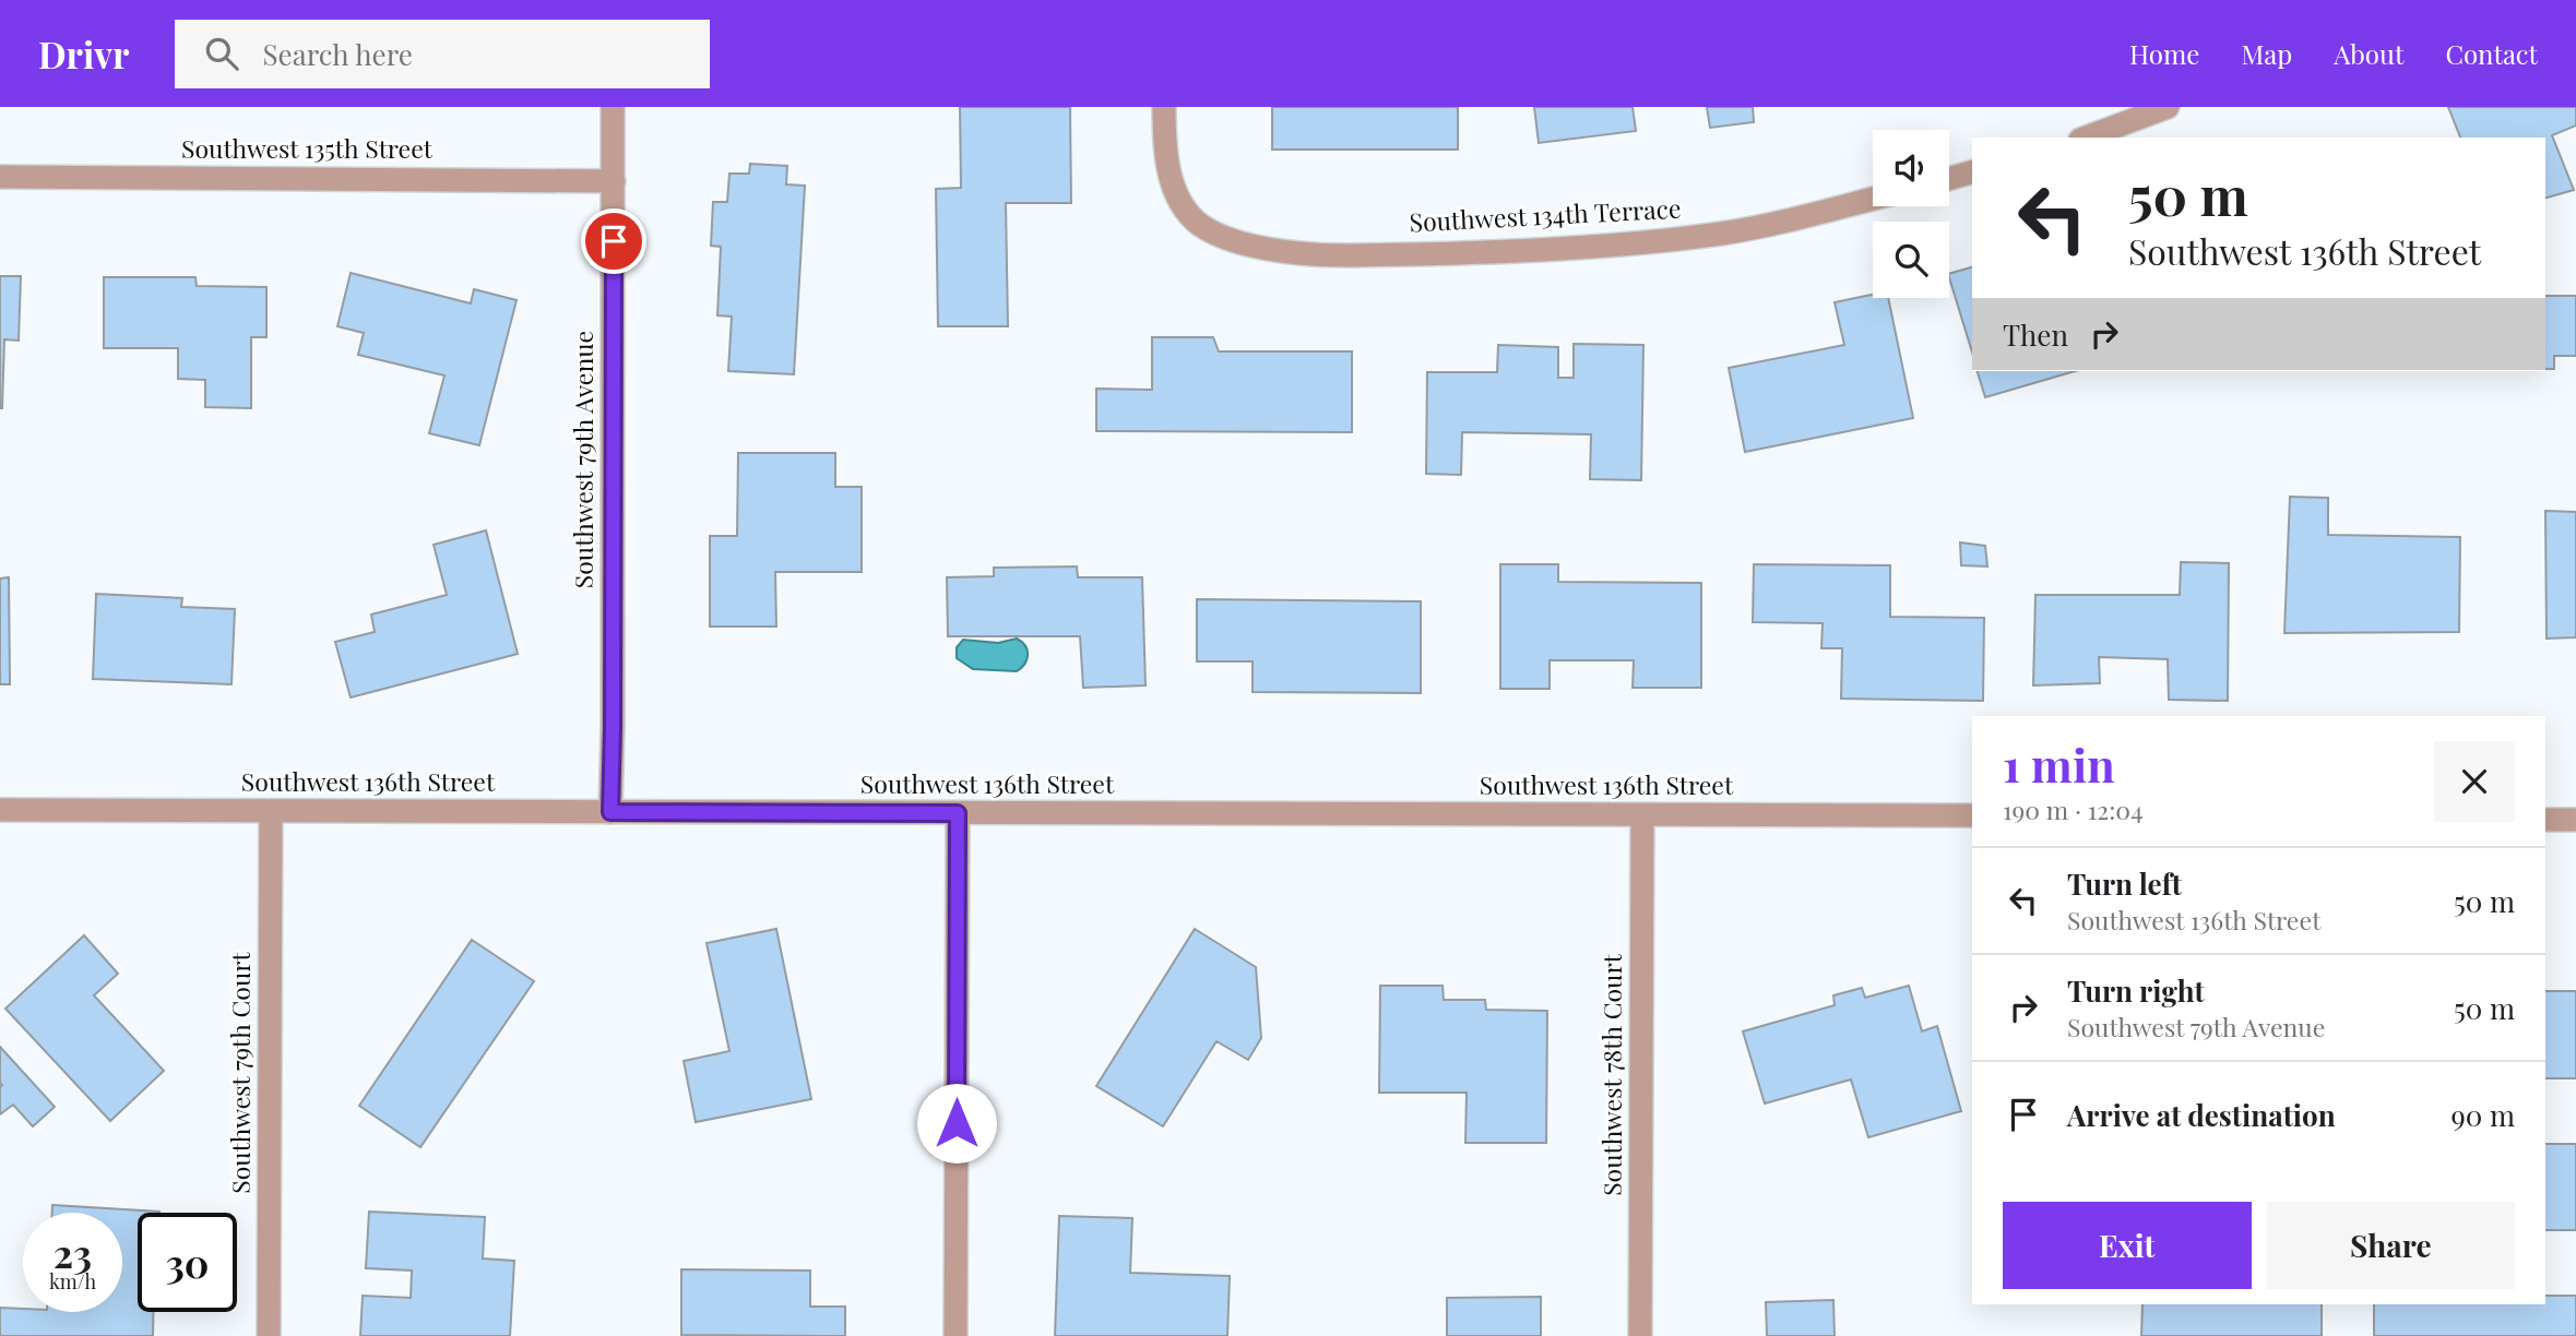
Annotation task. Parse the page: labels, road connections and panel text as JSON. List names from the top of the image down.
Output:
{
  "streets": {
    "street": [
      "Southwest 135th Street",
      "Southwest 134th Terrace",
      "Southwest 79th Avenue",
      "Southwest 136th Street",
      "Southwest 79th Court",
      "Southwest 78th Court"
    ]
  },
  "crossings": [
    ["Southwest 135th Street", "Southwest 79th Avenue"],
    ["Southwest 79th Avenue", "Southwest 136th Street"],
    ["Southwest 136th Street", "Southwest 79th Court"],
    ["Southwest 136th Street", "Southwest 78th Court"]
  ],
  "page": {
    "header": "Drivr",
    "search": "Search here",
    "nav": [
      "Home",
      "Map",
      "About",
      "Contact"
    ],
    "turn": ["50 m", "Southwest 136th Street"],
    "then": "Then",
    "heading": ["1 min", "190 m · 12:04"],
    "list": [
      {
        "name": "Turn left",
        "note": "Southwest 136th Street",
        "value": "50 m"
      },
      {
        "name": "Turn right",
        "note": "Southwest 79th Avenue",
        "value": "50 m"
      },
      {
        "name": "Arrive at destination",
        "value": "90 m"
      }
    ],
    "buttons": ["Exit", "Share"],
    "speed": "23 km/h",
    "limit": "30"
  }
}
